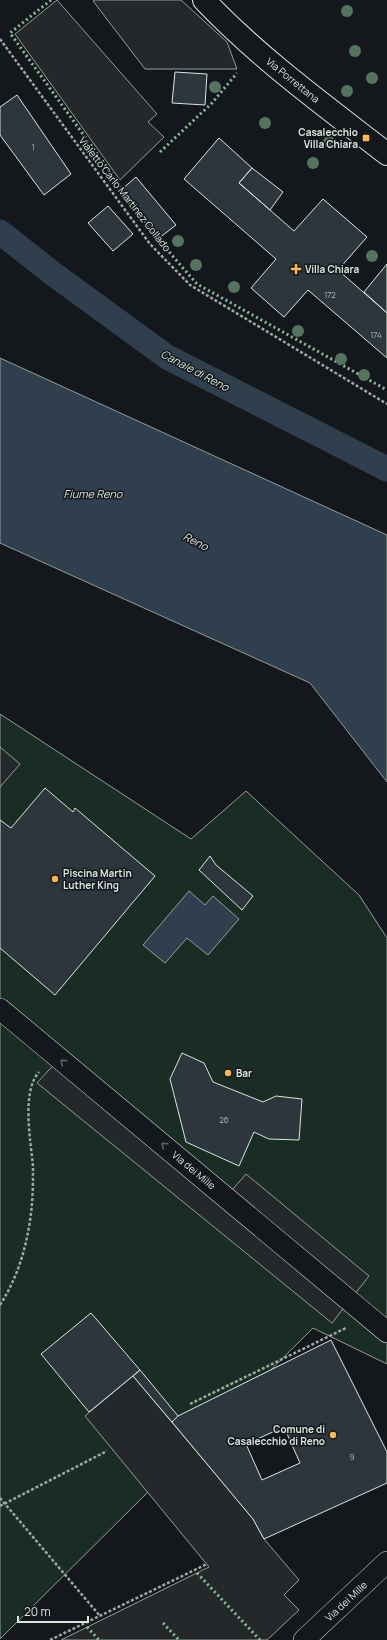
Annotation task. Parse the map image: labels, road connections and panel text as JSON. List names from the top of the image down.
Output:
{
  "streets": {
    "main road": ["Via Porrettana"],
    "street": ["Via dei Mille"],
    "path": ["Vialetto Carlo Martinez Collado"]
  },
  "one_way": ["Via dei Mille"],
  "water": ["Canale di Reno", "Fiume Reno", "Reno"],
  "places": {
    "transit": ["Casalecchio Villa Chiara"],
    "health": ["Villa Chiara"],
    "other": ["Piscina Martin Luther King", "Bar", "Comune di Casalecchio di Reno"]
  },
  "house_numbers": [
    "1",
    "172",
    "174",
    "26",
    "9"
  ],
  "scale_bar": "20 m"
}
